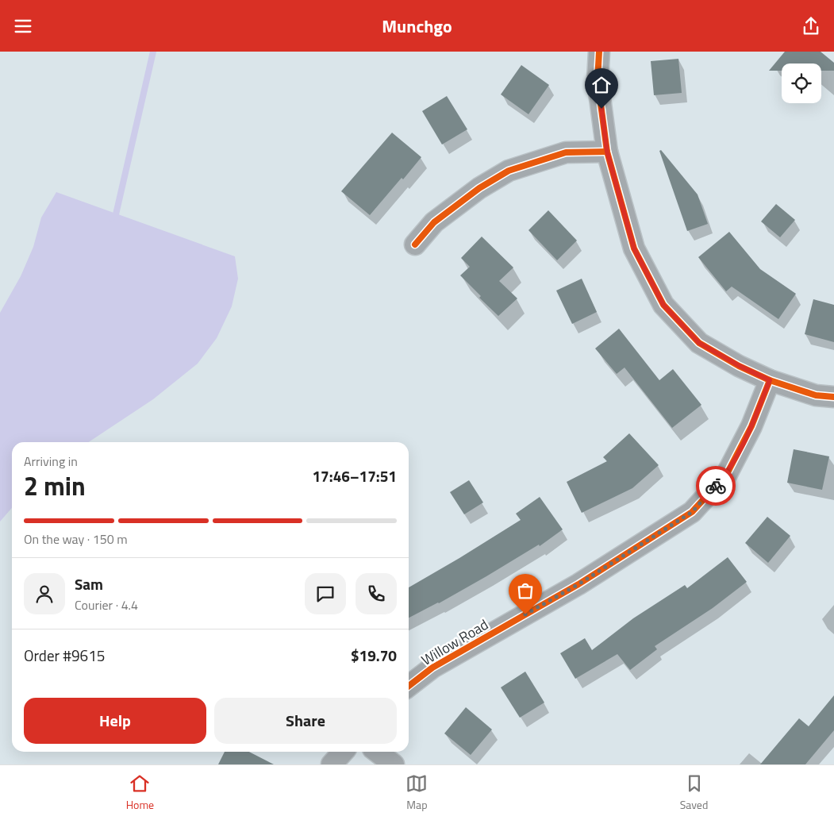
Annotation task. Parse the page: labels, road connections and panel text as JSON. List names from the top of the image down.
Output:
{
  "streets": {
    "street": ["Willow Road"]
  },
  "page": {
    "header": "Munchgo",
    "heading": ["2 min", "Arriving in", "17:46–17:51"],
    "panel": [
      "Sam",
      "Courier · 4.4",
      "Order #9615",
      "$19.70"
    ],
    "bar": "On the way · 150 m",
    "buttons": ["Help", "Share"],
    "tabs": ["Home", "Map", "Saved"]
  }
}
